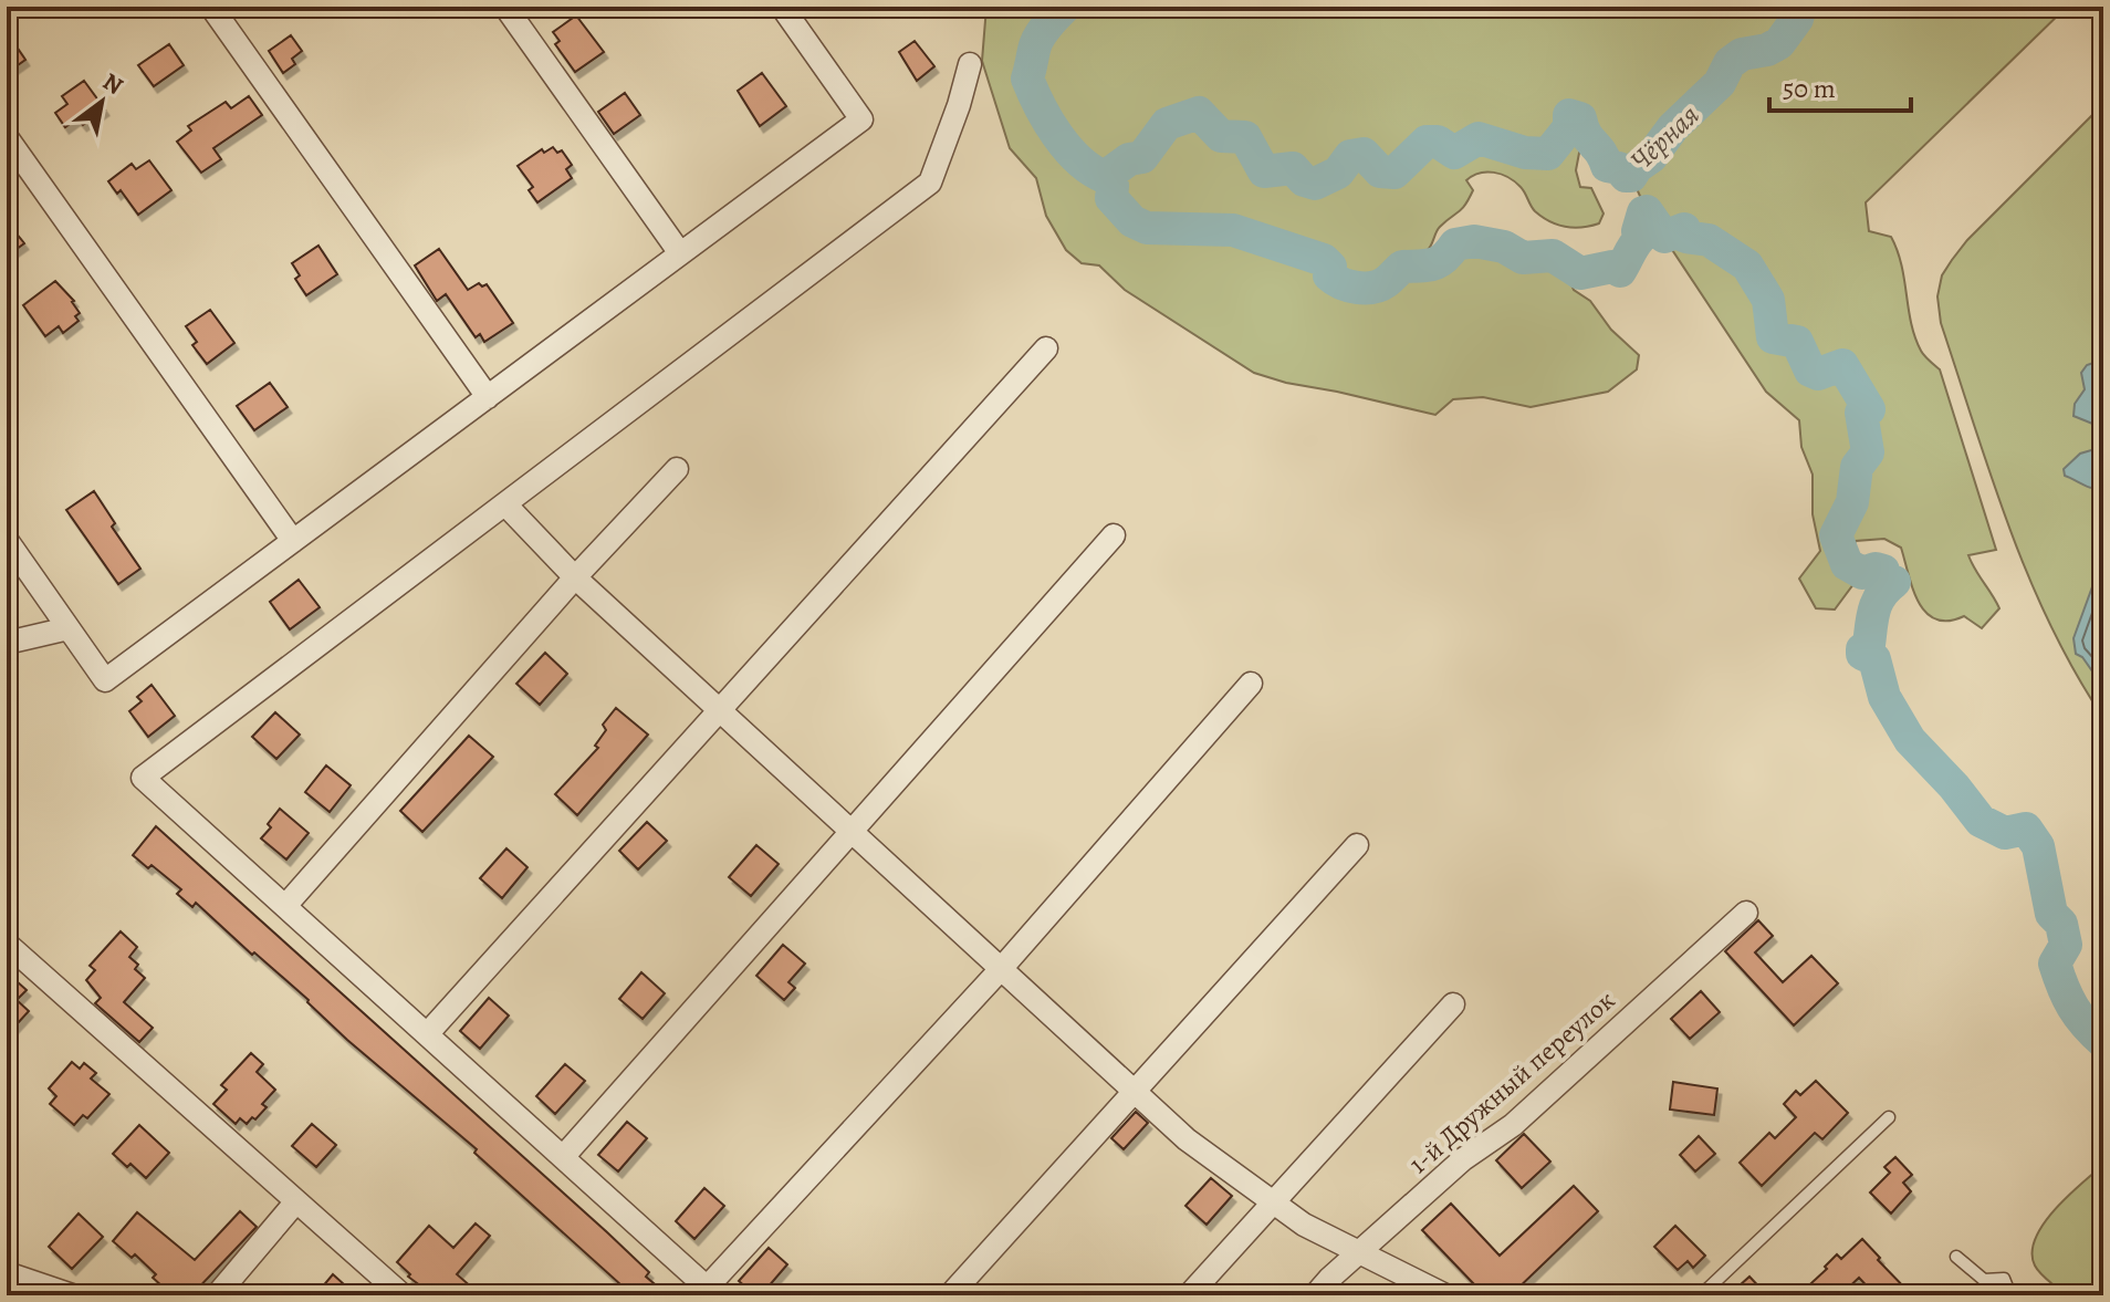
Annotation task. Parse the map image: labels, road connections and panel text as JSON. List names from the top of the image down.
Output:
{
  "streets": {
    "street": ["1-й Дружный переулок"]
  },
  "water": ["Чёрная"],
  "scale_bar": "50 m",
  "north": "top right"
}
